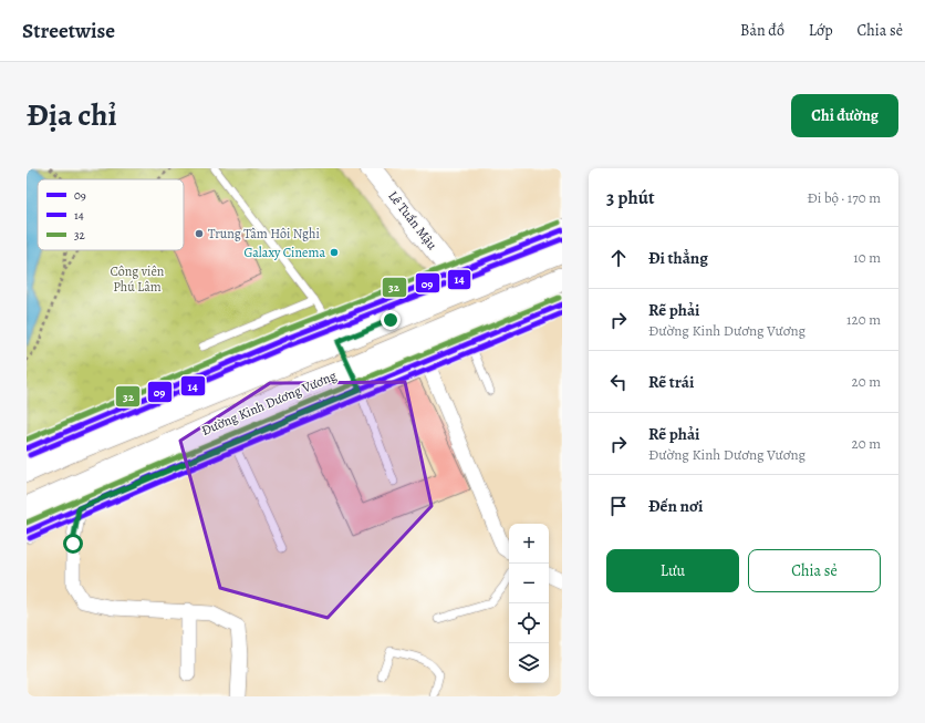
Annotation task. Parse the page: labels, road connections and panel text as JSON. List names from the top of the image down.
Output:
{
  "streets": {
    "main road": ["Đường Kinh Dương Vương"],
    "street": ["Lê Tuấn Mậu"]
  },
  "parks": ["Công viên Phú Lâm"],
  "places": ["Trung Tâm Hôi Nghi", "Galaxy Cinema"],
  "lines": ["transit line 32", "transit line 09", "transit line 14"],
  "legend": ["09", "14", "32"],
  "page": {
    "header": "Streetwise",
    "nav": ["Bản đồ", "Lớp", "Chia sẻ"],
    "title": "Địa chỉ",
    "buttons": [
      "Chỉ đường",
      ["Lưu", "Chia sẻ"]
    ],
    "heading": ["3 phút", "Đi bộ · 170 m"],
    "list": [
      ["Đi thẳng", "10 m"],
      ["Rẽ phải", "Đường Kinh Dương Vương", "120 m"],
      ["Rẽ trái", "20 m"],
      ["Rẽ phải", "Đường Kinh Dương Vương", "20 m"],
      "Đến nơi"
    ],
    "map_buttons": ["+", "−"]
  }
}
